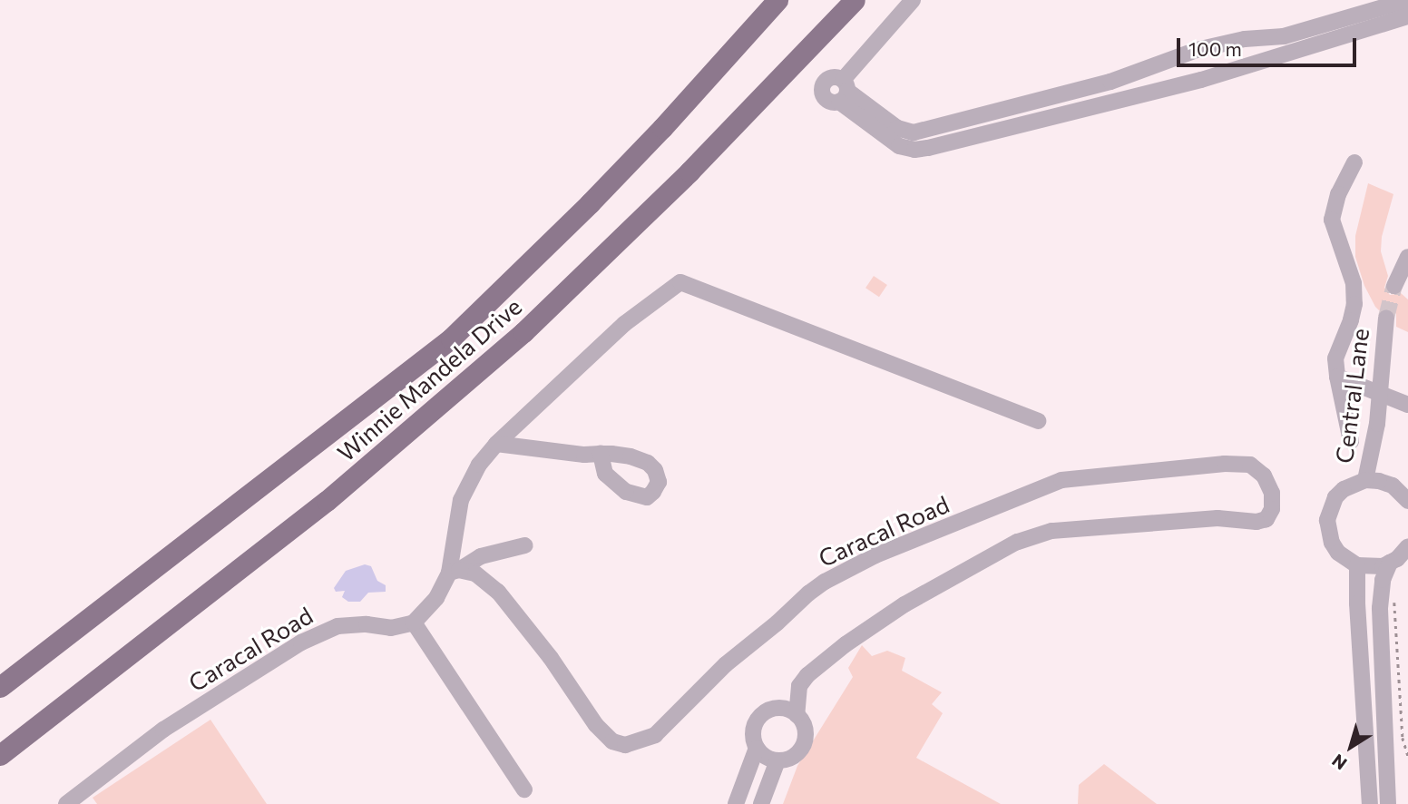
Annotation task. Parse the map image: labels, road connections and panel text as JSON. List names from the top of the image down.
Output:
{
  "streets": {
    "main road": ["Winnie Mandela Drive"],
    "street": ["Central Lane", "Caracal Road"]
  },
  "scale_bar": "100 m",
  "north": "bottom left"
}
